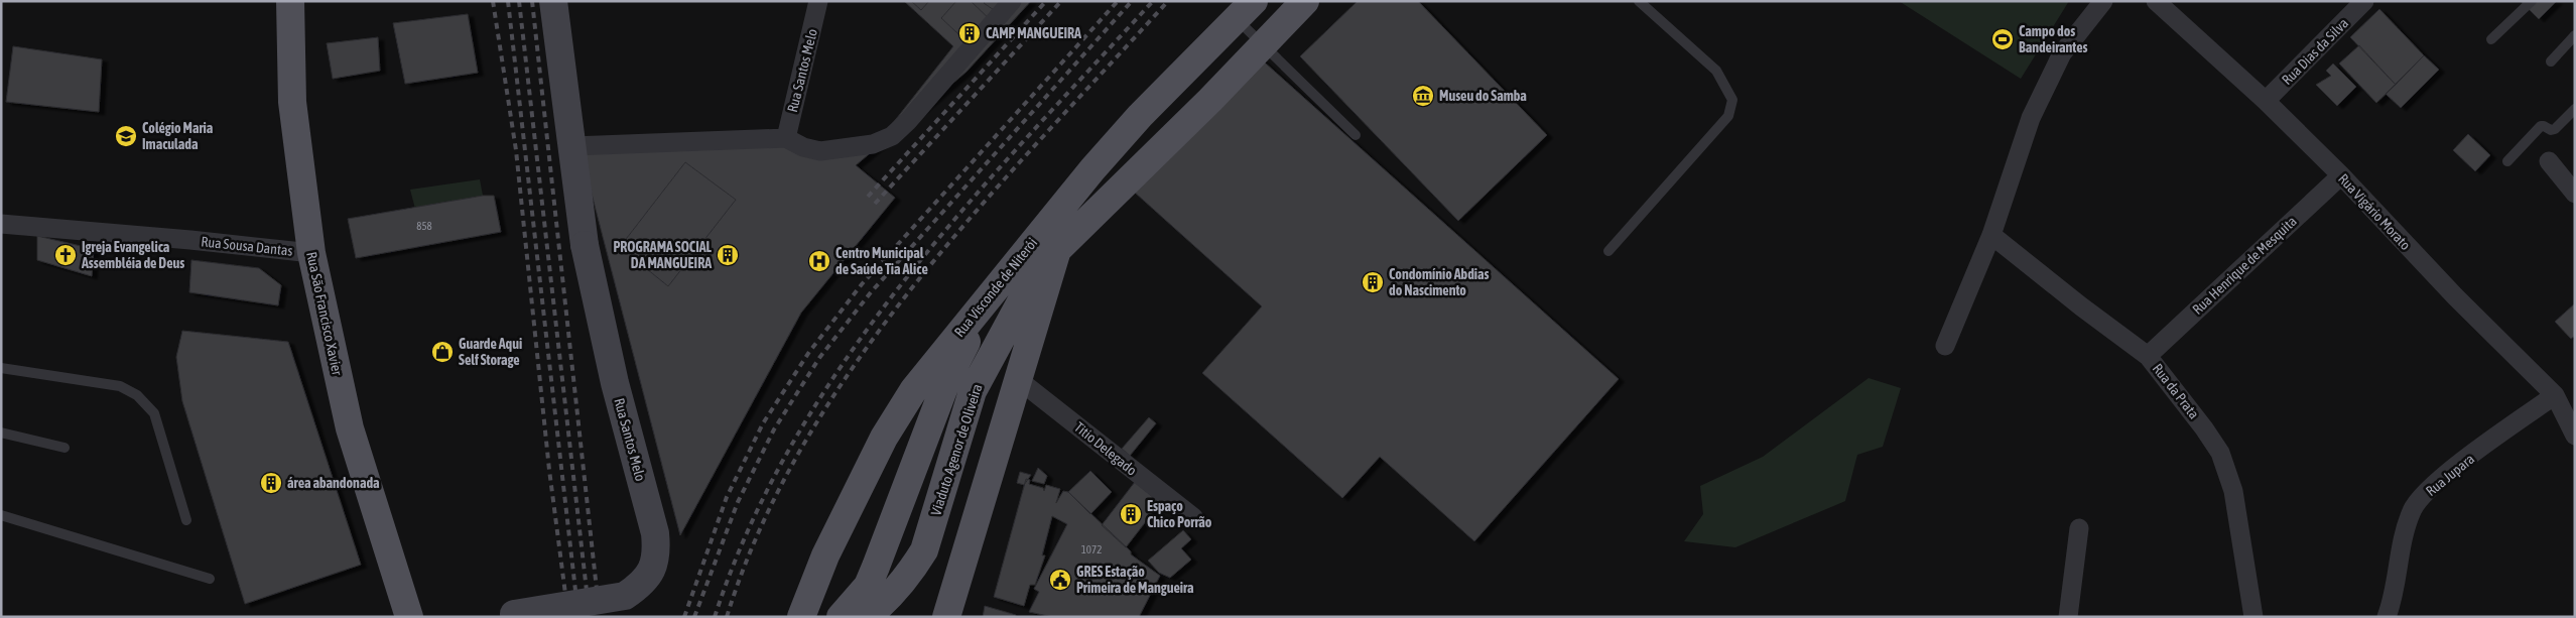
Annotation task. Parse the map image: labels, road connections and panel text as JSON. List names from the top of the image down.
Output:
{
  "streets": {
    "main road": [
      "Rua Santos Melo",
      "Rua Visconde de Niterói",
      "Rua São Francisco Xavier",
      "Viaduto Agenor de Oliveira"
    ],
    "street": [
      "Rua Dias da Silva",
      "Rua Vigário Morato",
      "Rua Sousa Dantas",
      "Rua Henrique de Mesquita",
      "Rua da Prata",
      "Titio Delegado",
      "Rua Jupara"
    ]
  },
  "crossings": [
    ["Rua Dias da Silva", "Rua Vigário Morato"],
    ["Rua Vigário Morato", "Rua Henrique de Mesquita"],
    ["Rua Vigário Morato", "Rua Jupara"],
    ["Rua Sousa Dantas", "Rua São Francisco Xavier"],
    ["Rua Henrique de Mesquita", "Rua da Prata"],
    ["Rua Visconde de Niterói", "Titio Delegado"],
    ["Rua Visconde de Niterói", "Viaduto Agenor de Oliveira"]
  ],
  "places": {
    "building": [
      "CAMP MANGUEIRA",
      "PROGRAMA SOCIAL DA MANGUEIRA",
      "Condomínio Abdias do Nascimento",
      "área abandonada",
      "Espaço Chico Porrão"
    ],
    "sports": ["Campo dos Bandeirantes"],
    "museum": ["Museu do Samba"],
    "school or university": ["Colégio Maria Imaculada"],
    "church": ["Igreja Evangelica Assembléia de Deus"],
    "hospital": ["Centro Municipal de Saúde Tia Alice"],
    "shop": ["Guarde Aqui Self Storage"],
    "public building": ["GRES Estação Primeira de Mangueira"]
  },
  "house_numbers": ["858", "1072"]
}
